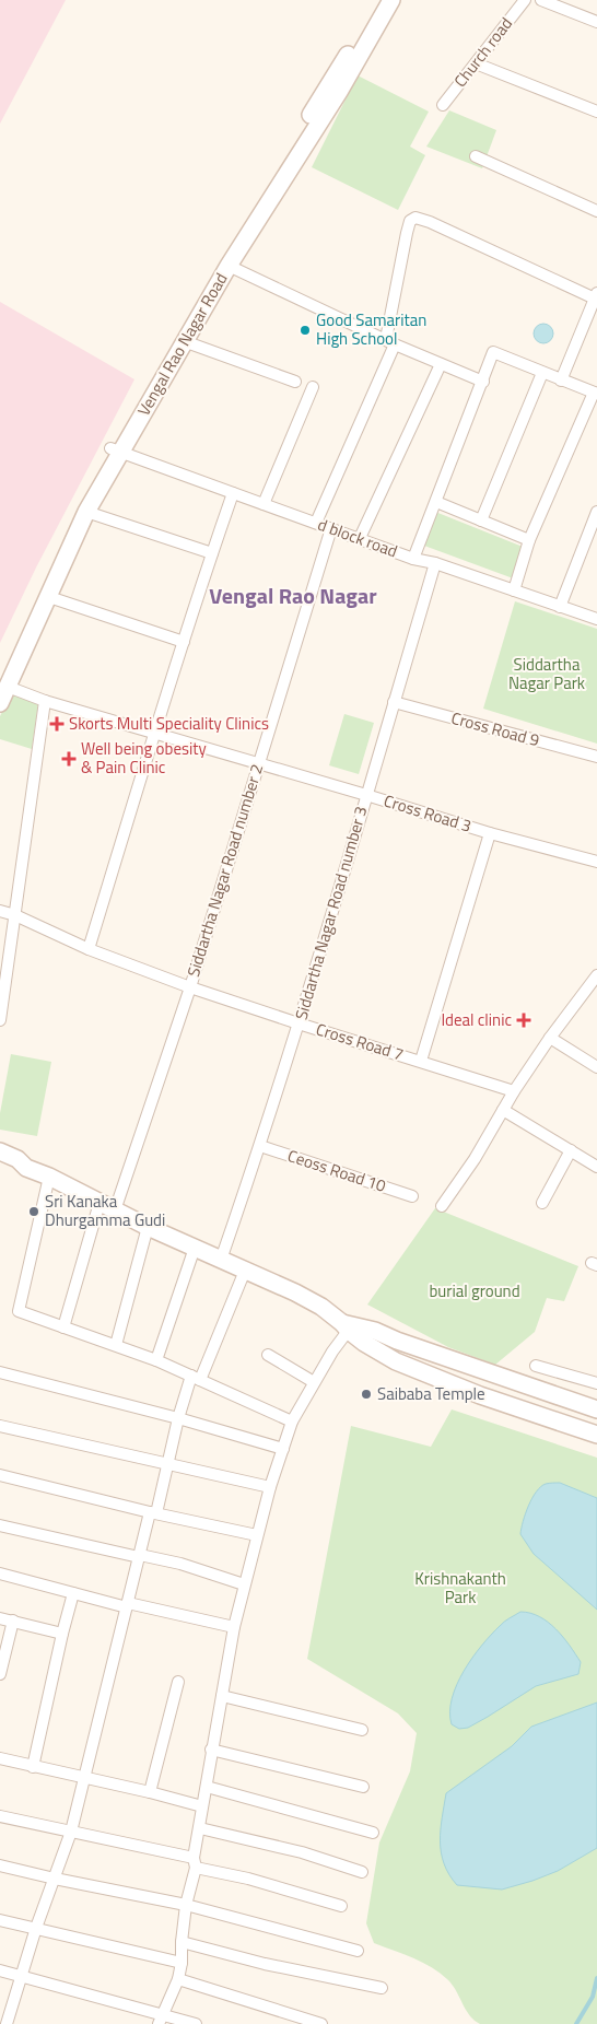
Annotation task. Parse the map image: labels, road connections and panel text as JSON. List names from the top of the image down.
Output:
{
  "streets": {
    "main road": ["Vengal Rao Nagar Road"],
    "street": [
      "Church road",
      "d block road",
      "Cross Road 9",
      "Cross Road 3",
      "Siddartha Nagar Road number 2",
      "Siddartha Nagar Road number 3",
      "Cross Road 7",
      "Ceoss Road 10"
    ]
  },
  "crossings": [
    ["Vengal Rao Nagar Road", "d block road"],
    ["Vengal Rao Nagar Road", "Cross Road 3"],
    ["d block road", "Siddartha Nagar Road number 2"],
    ["d block road", "Siddartha Nagar Road number 3"],
    ["Cross Road 9", "Siddartha Nagar Road number 3"],
    ["Cross Road 3", "Siddartha Nagar Road number 2"],
    ["Cross Road 3", "Siddartha Nagar Road number 3"],
    ["Siddartha Nagar Road number 2", "Cross Road 7"],
    ["Siddartha Nagar Road number 3", "Cross Road 7"],
    ["Siddartha Nagar Road number 3", "Ceoss Road 10"]
  ],
  "districts": ["Vengal Rao Nagar"],
  "parks": ["Siddartha Nagar Park", "burial ground", "Krishnakanth Park"],
  "places": {
    "other": ["Good Samaritan High School", "Sri Kanaka Dhurgamma Gudi", "Saibaba Temple"],
    "health": ["Skorts Multi Speciality Clinics", "Well being obesity & Pain Clinic", "Ideal clinic"]
  }
}
